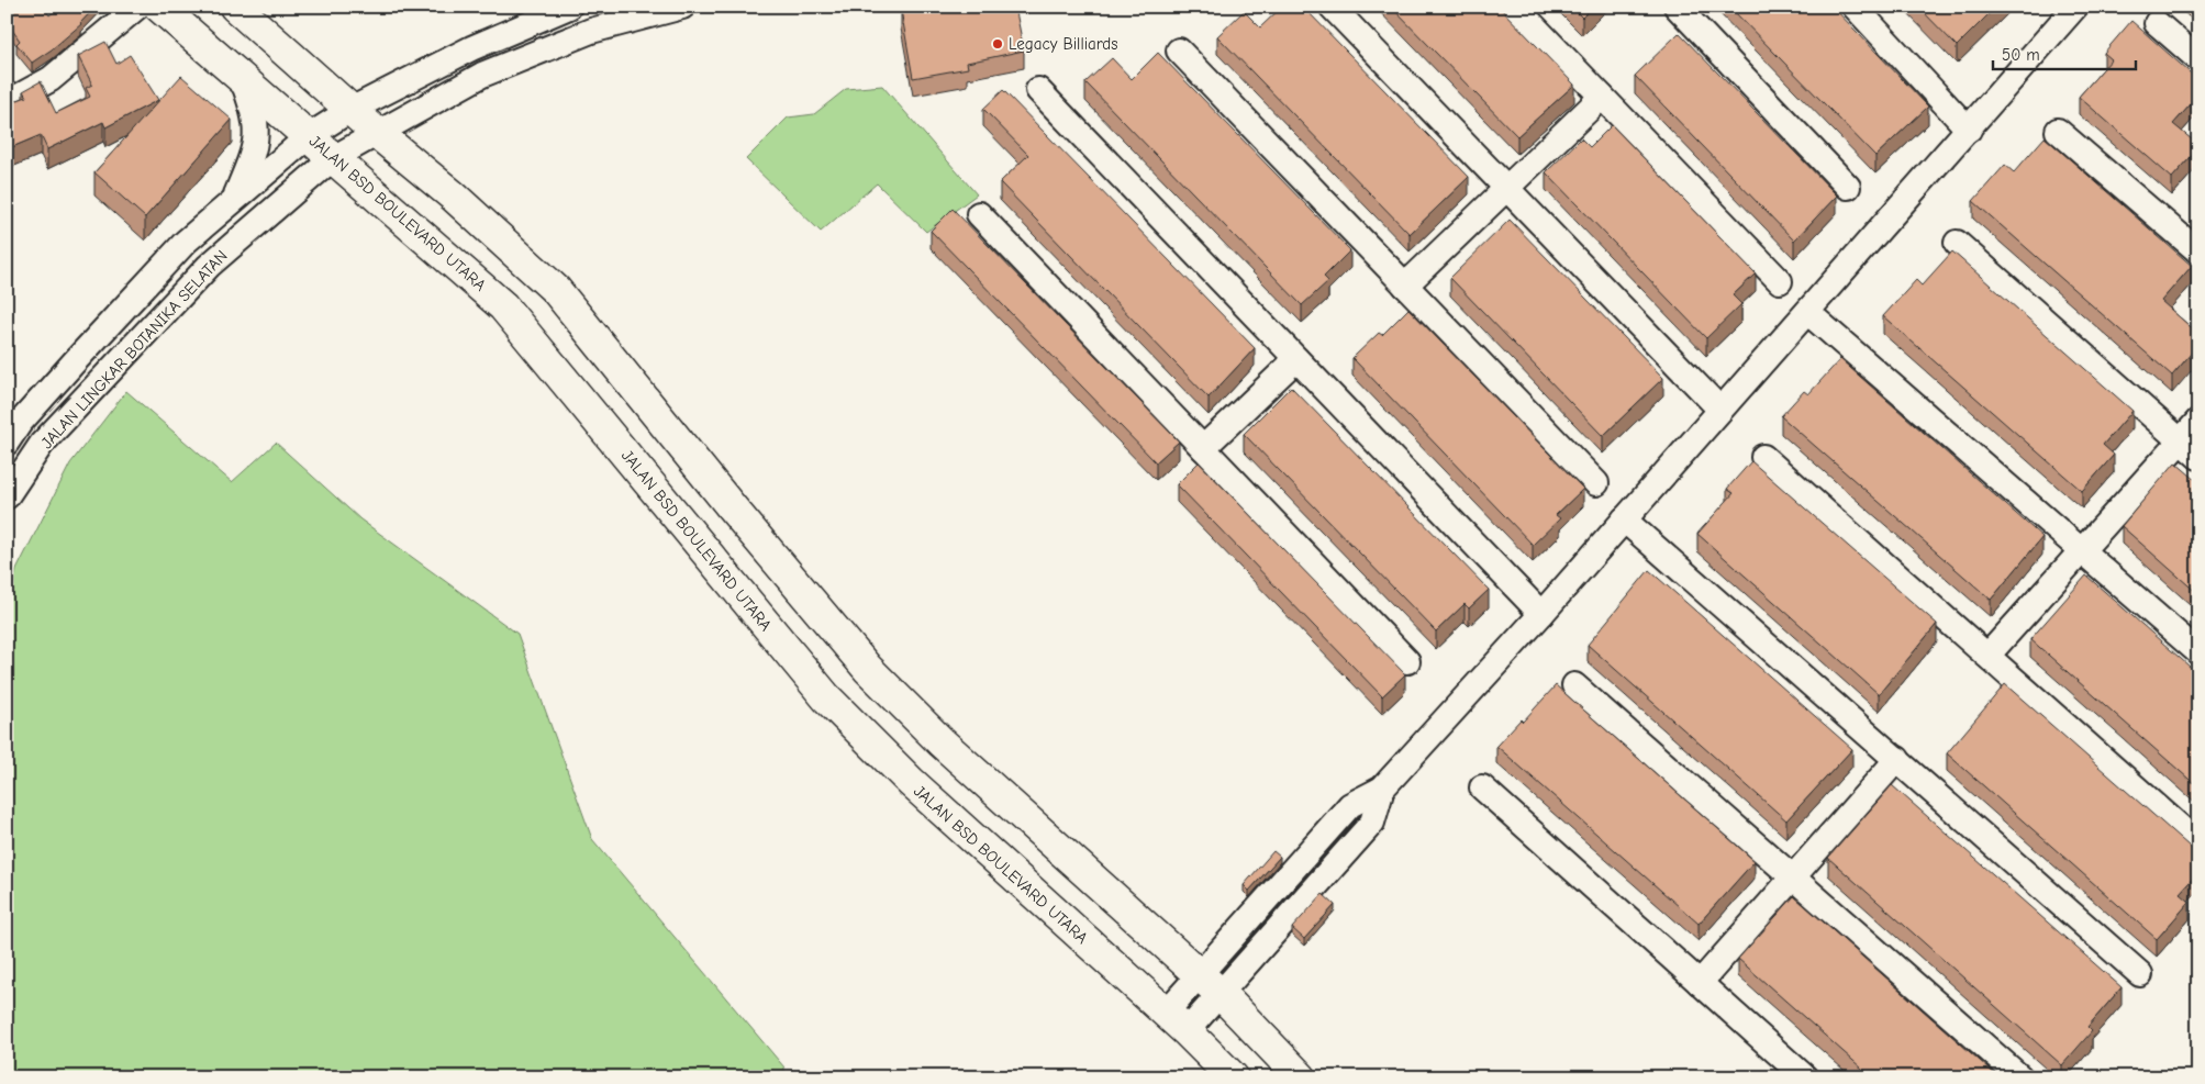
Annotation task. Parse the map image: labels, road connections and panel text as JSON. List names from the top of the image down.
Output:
{
  "streets": {
    "main road": ["JALAN BSD BOULEVARD UTARA"],
    "street": ["JALAN LINGKAR BOTANIKA SELATAN"]
  },
  "crossings": [
    ["JALAN BSD BOULEVARD UTARA", "JALAN LINGKAR BOTANIKA SELATAN"]
  ],
  "places": ["Legacy Billiards"],
  "scale_bar": "50 m"
}
